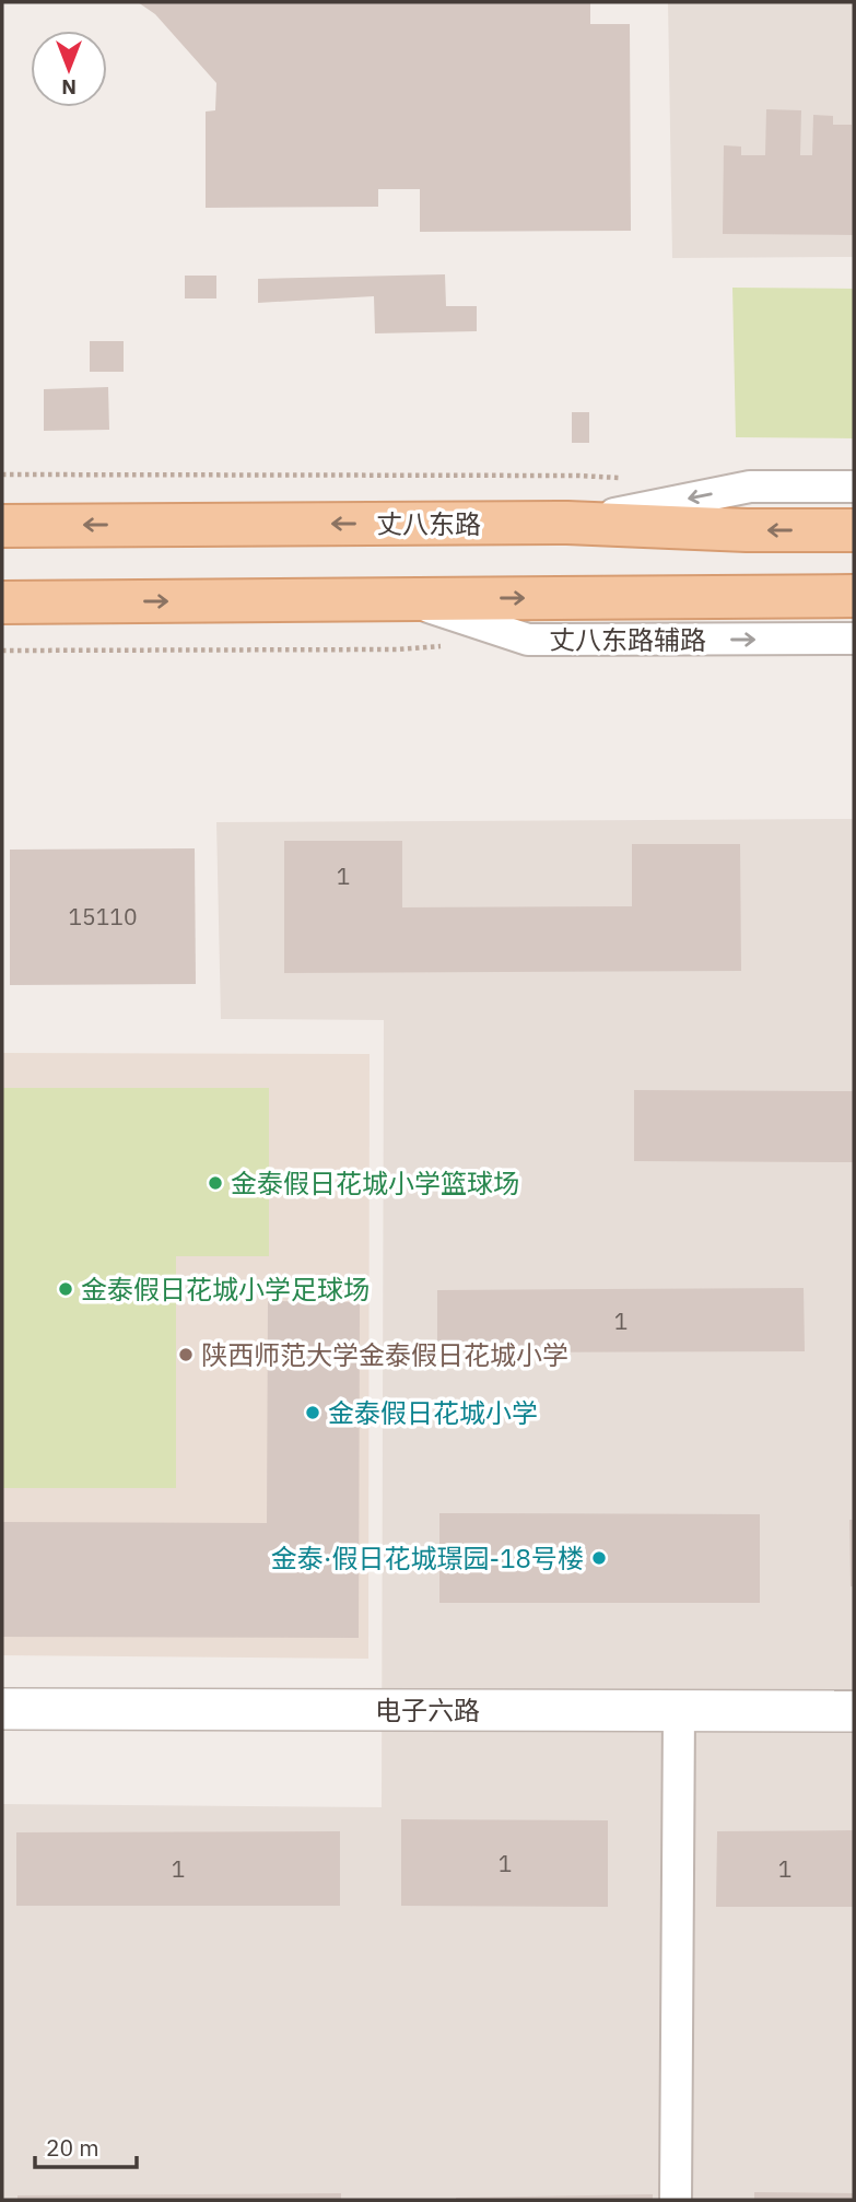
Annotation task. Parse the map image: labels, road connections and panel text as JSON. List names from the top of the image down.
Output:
{
  "streets": {
    "main road": ["丈八东路"],
    "street": ["丈八东路辅路", "电子六路"]
  },
  "places": [
    "金泰假日花城小学篮球场",
    "金泰假日花城小学足球场",
    "陕西师范大学金泰假日花城小学",
    "金泰假日花城小学",
    "金泰·假日花城璟园-18号楼"
  ],
  "house_numbers": [
    "1",
    "15110",
    "1",
    "1",
    "1",
    "1"
  ],
  "scale_bar": "20 m",
  "north": "bottom"
}
